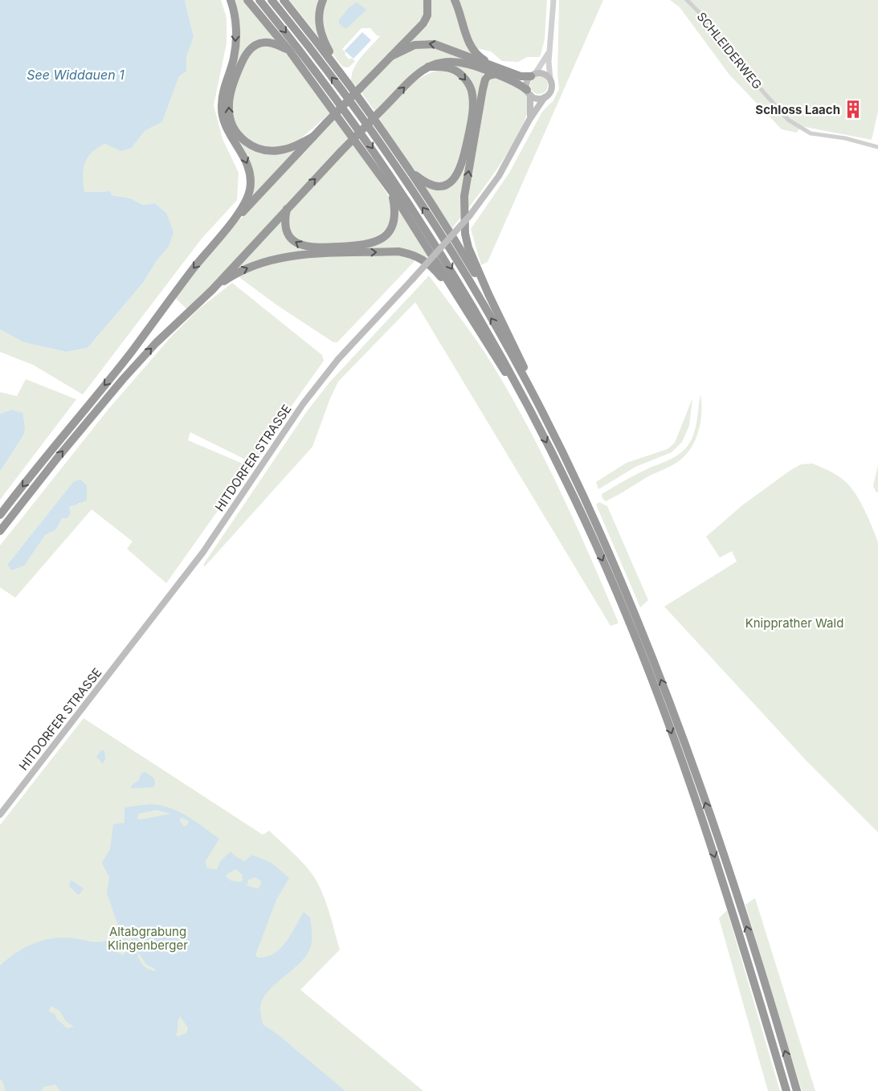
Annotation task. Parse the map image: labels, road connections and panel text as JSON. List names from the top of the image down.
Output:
{
  "streets": {
    "main road": ["HITDORFER STRASSE"],
    "street": ["SCHLEIDERWEG"]
  },
  "water": ["See Widdauen 1"],
  "parks": ["Knipprather Wald", "Altabgrabung Klingenberger"],
  "places": {
    "building": ["Schloss Laach"]
  }
}
